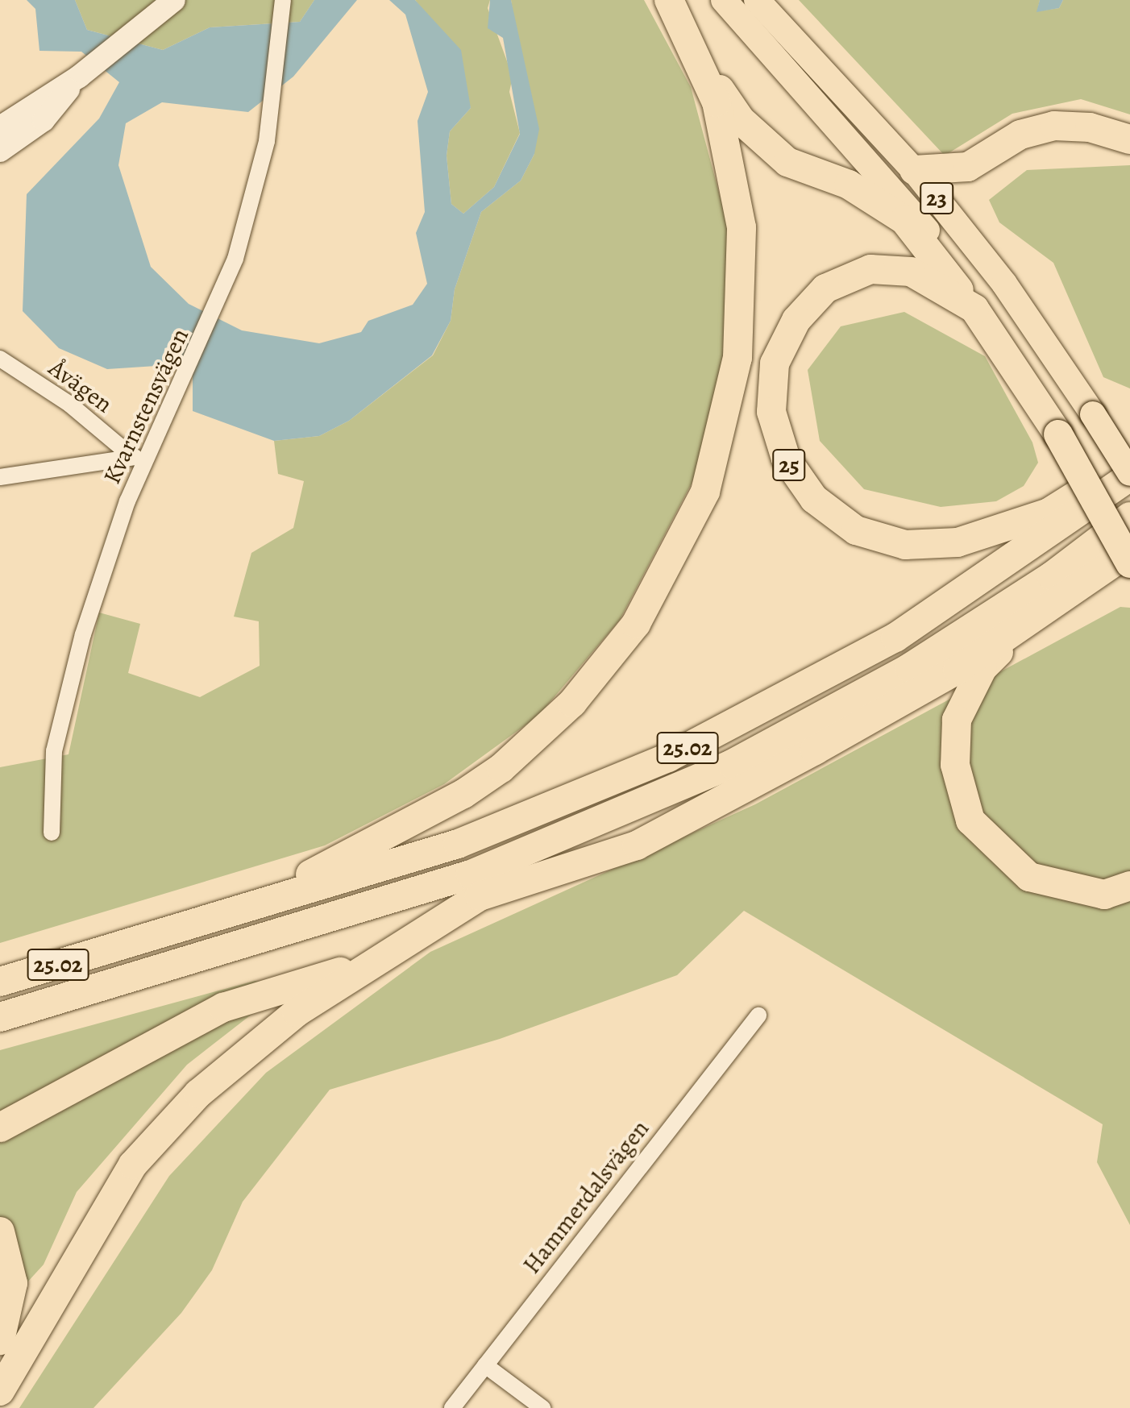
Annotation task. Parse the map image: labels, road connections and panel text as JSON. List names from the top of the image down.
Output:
{
  "streets": {
    "highway": ["25", "25.02"],
    "main road": ["23"],
    "street": ["Åvägen", "Kvarnstensvägen", "Hammerdalsvägen"]
  },
  "crossings": [
    ["23", "25"],
    ["23", "25.02"],
    ["Åvägen", "Kvarnstensvägen"],
    ["25", "25.02"]
  ]
}
